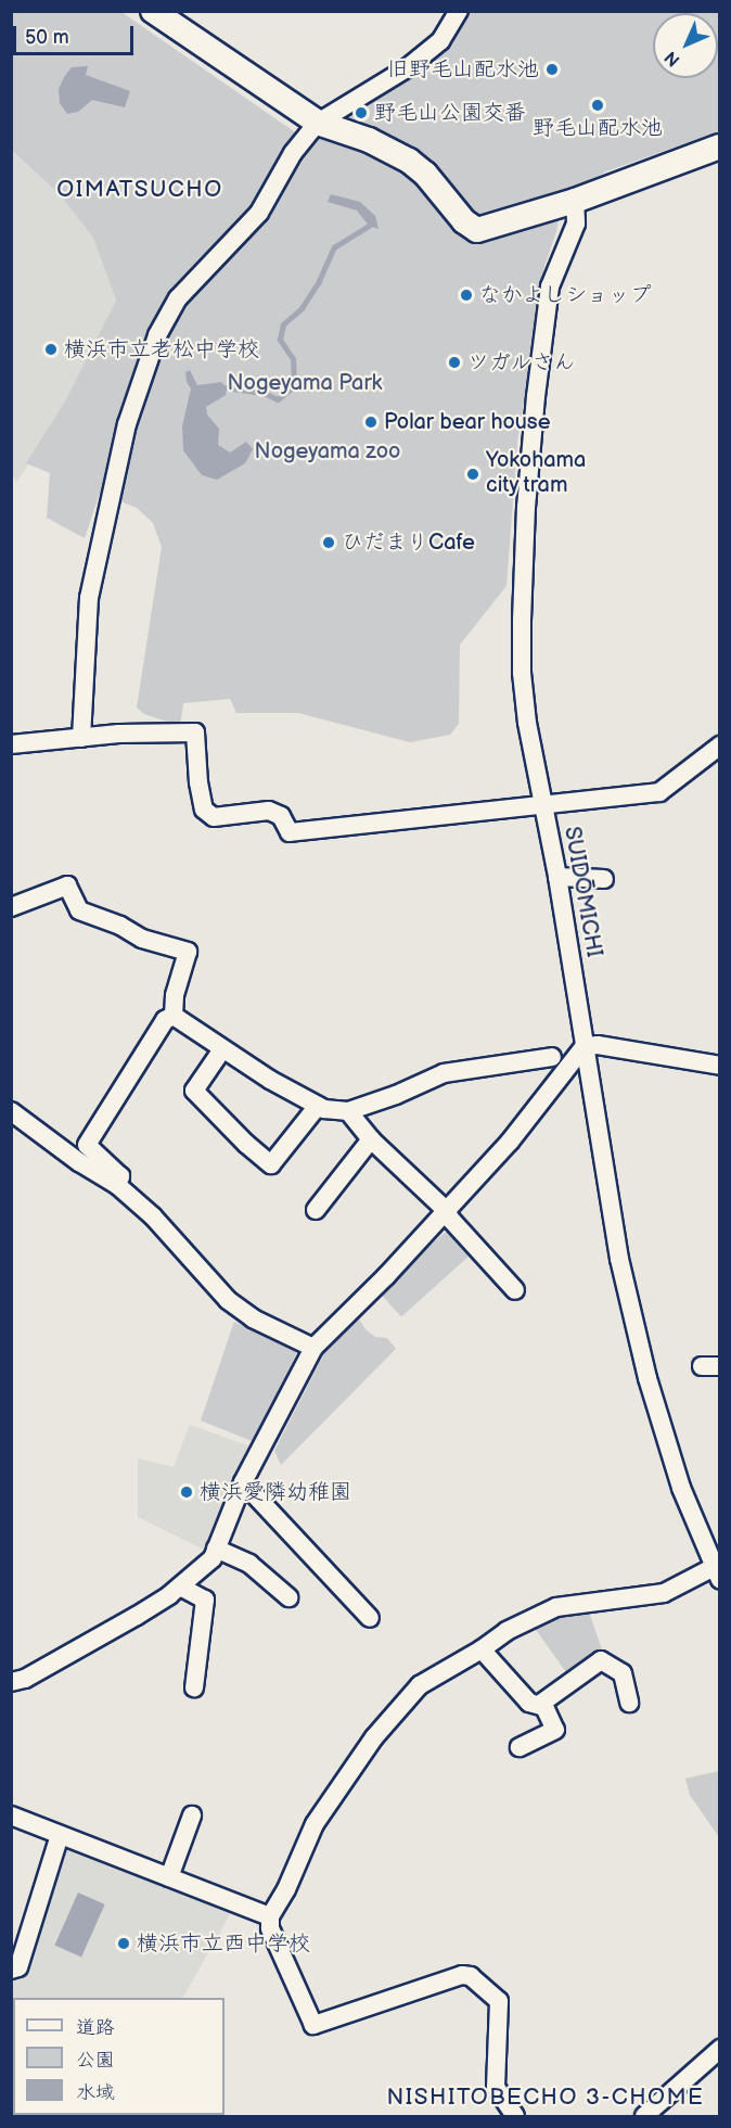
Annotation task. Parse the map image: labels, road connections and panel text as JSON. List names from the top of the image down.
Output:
{
  "streets": {
    "street": ["SUIDŌMICHI"]
  },
  "districts": ["OIMATSUCHO", "NISHITOBECHO 3-CHOME"],
  "parks": ["Nogeyama Park", "Nogeyama zoo"],
  "places": [
    "旧野毛山配水池",
    "野毛山配水池",
    "野毛山公園交番",
    "なかよしショップ",
    "横浜市立老松中学校",
    "ツガルさん",
    "Polar bear house",
    "Yokohama city tram",
    "ひだまりCafe",
    "横浜愛隣幼稚園",
    "横浜市立西中学校"
  ],
  "legend": ["道路", "公園", "水域"],
  "scale_bar": "50 m",
  "north": "bottom left"
}
